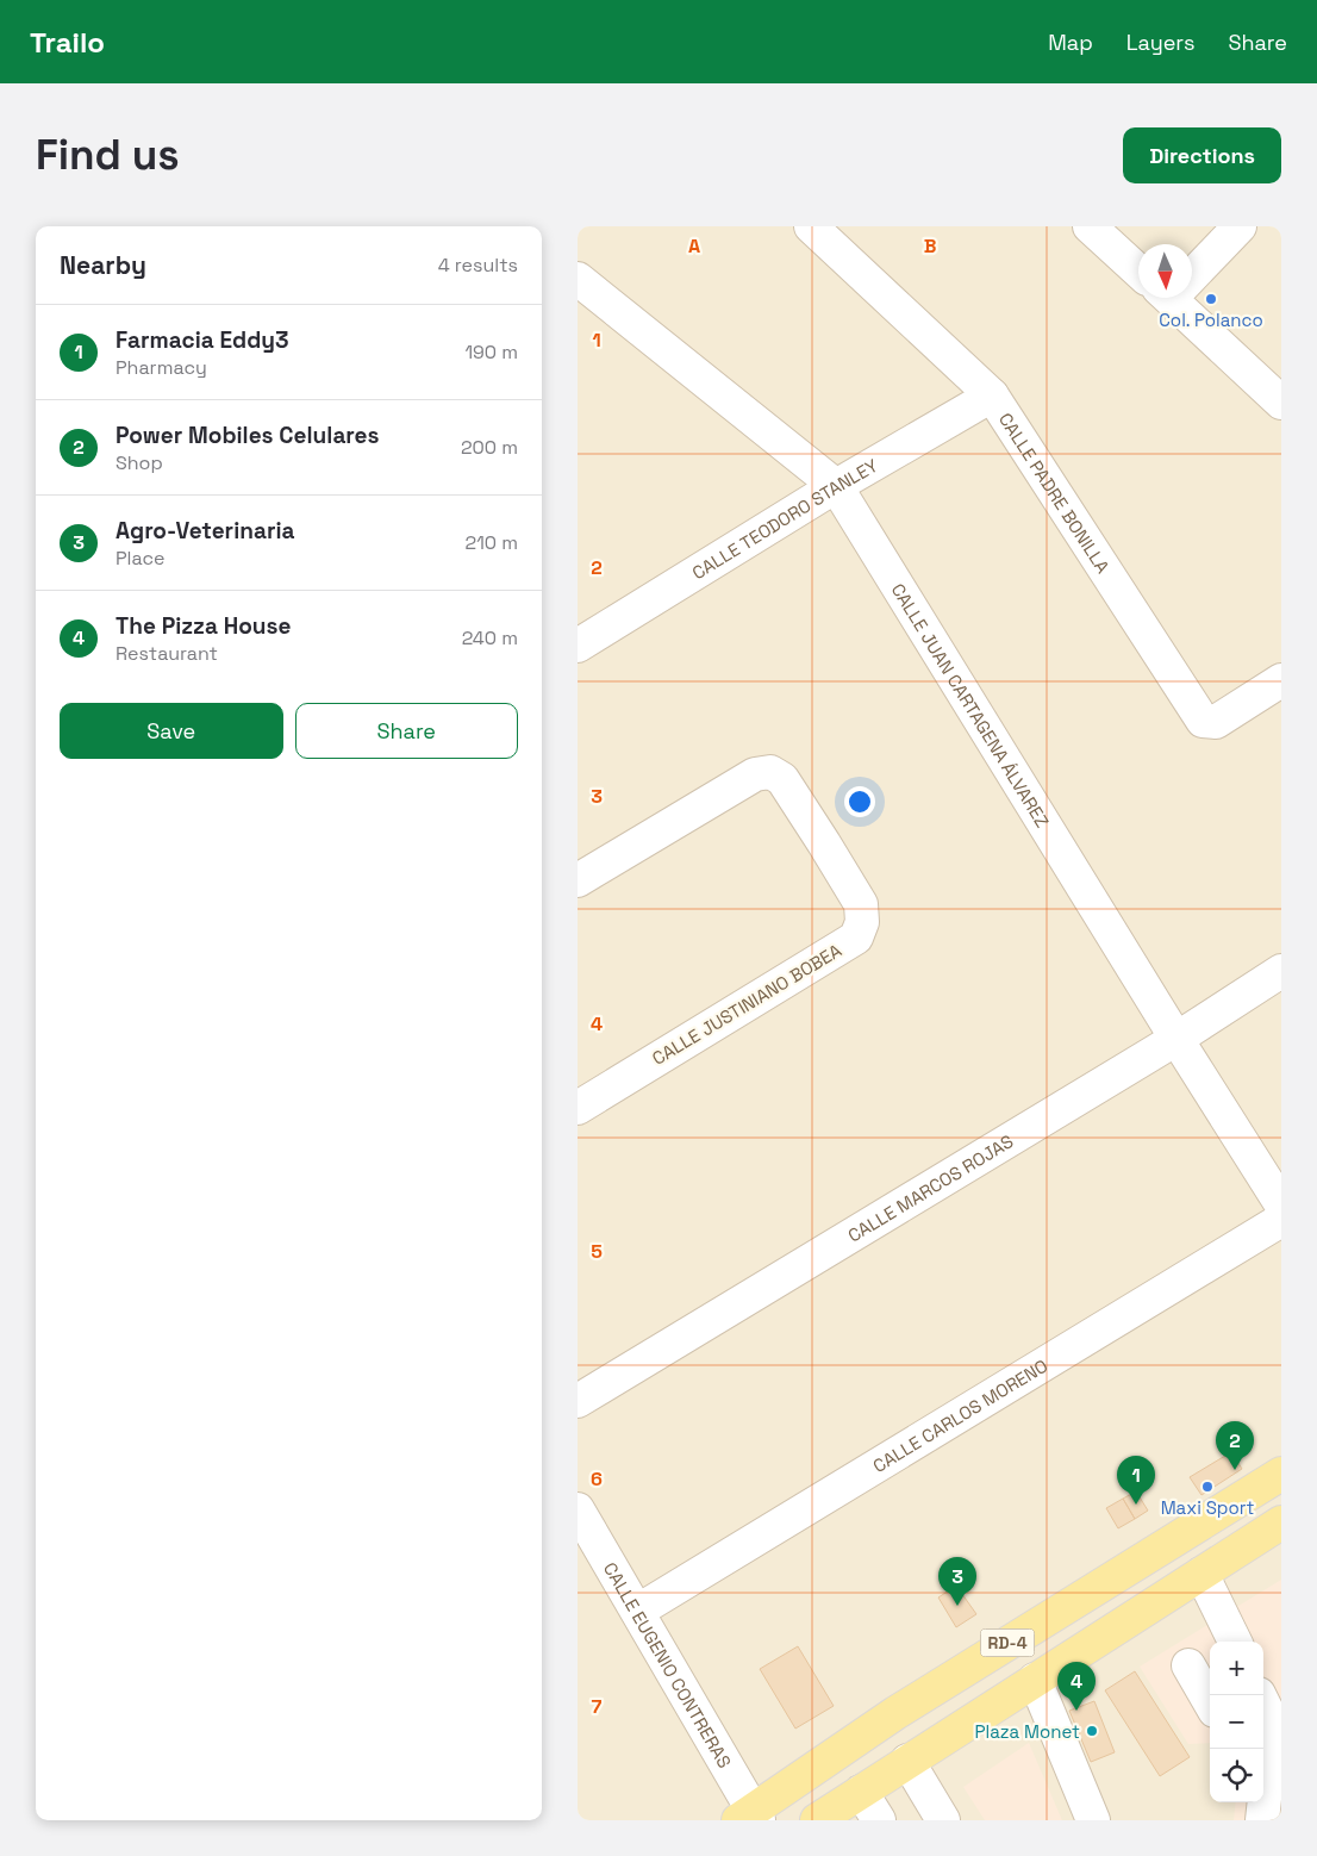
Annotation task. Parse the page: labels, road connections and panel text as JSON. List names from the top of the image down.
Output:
{
  "streets": {
    "main road": ["RD-4"],
    "street": [
      "CALLE PADRE BONILLA",
      "CALLE TEODORO STANLEY",
      "CALLE JUAN CARTAGENA ÁLVAREZ",
      "CALLE JUSTINIANO BOBEA",
      "CALLE MARCOS ROJAS",
      "CALLE CARLOS MORENO",
      "CALLE EUGENIO CONTRERAS"
    ]
  },
  "crossings": [
    ["CALLE PADRE BONILLA", "CALLE TEODORO STANLEY"],
    ["CALLE TEODORO STANLEY", "CALLE JUAN CARTAGENA ÁLVAREZ"],
    ["CALLE JUAN CARTAGENA ÁLVAREZ", "CALLE MARCOS ROJAS"],
    ["CALLE CARLOS MORENO", "CALLE EUGENIO CONTRERAS"],
    ["RD-4", "CALLE EUGENIO CONTRERAS"]
  ],
  "places": ["Col. Polanco", "Maxi Sport", "Plaza Monet"],
  "north": "bottom",
  "page": {
    "header": "Trailo",
    "nav": ["Map", "Layers", "Share"],
    "buttons": [
      "Directions",
      ["Save", "Share"]
    ],
    "title": "Find us",
    "heading": ["Nearby", "4 results"],
    "list": [
      {
        "mark": "1",
        "name": "Farmacia Eddy3",
        "note": "Pharmacy",
        "value": "190 m"
      },
      {
        "mark": "2",
        "name": "Power Mobiles Celulares",
        "note": "Shop",
        "value": "200 m"
      },
      {
        "mark": "3",
        "name": "Agro-Veterinaria",
        "note": "Place",
        "value": "210 m"
      },
      {
        "mark": "4",
        "name": "The Pizza House",
        "note": "Restaurant",
        "value": "240 m"
      }
    ],
    "pins": [
      "2",
      "1",
      "3",
      "4"
    ],
    "map_buttons": ["+", "−"]
  },
  "grid": {
    "columns": ["A", "B"],
    "rows": [
      "1",
      "2",
      "3",
      "4",
      "5",
      "6",
      "7"
    ]
  }
}
